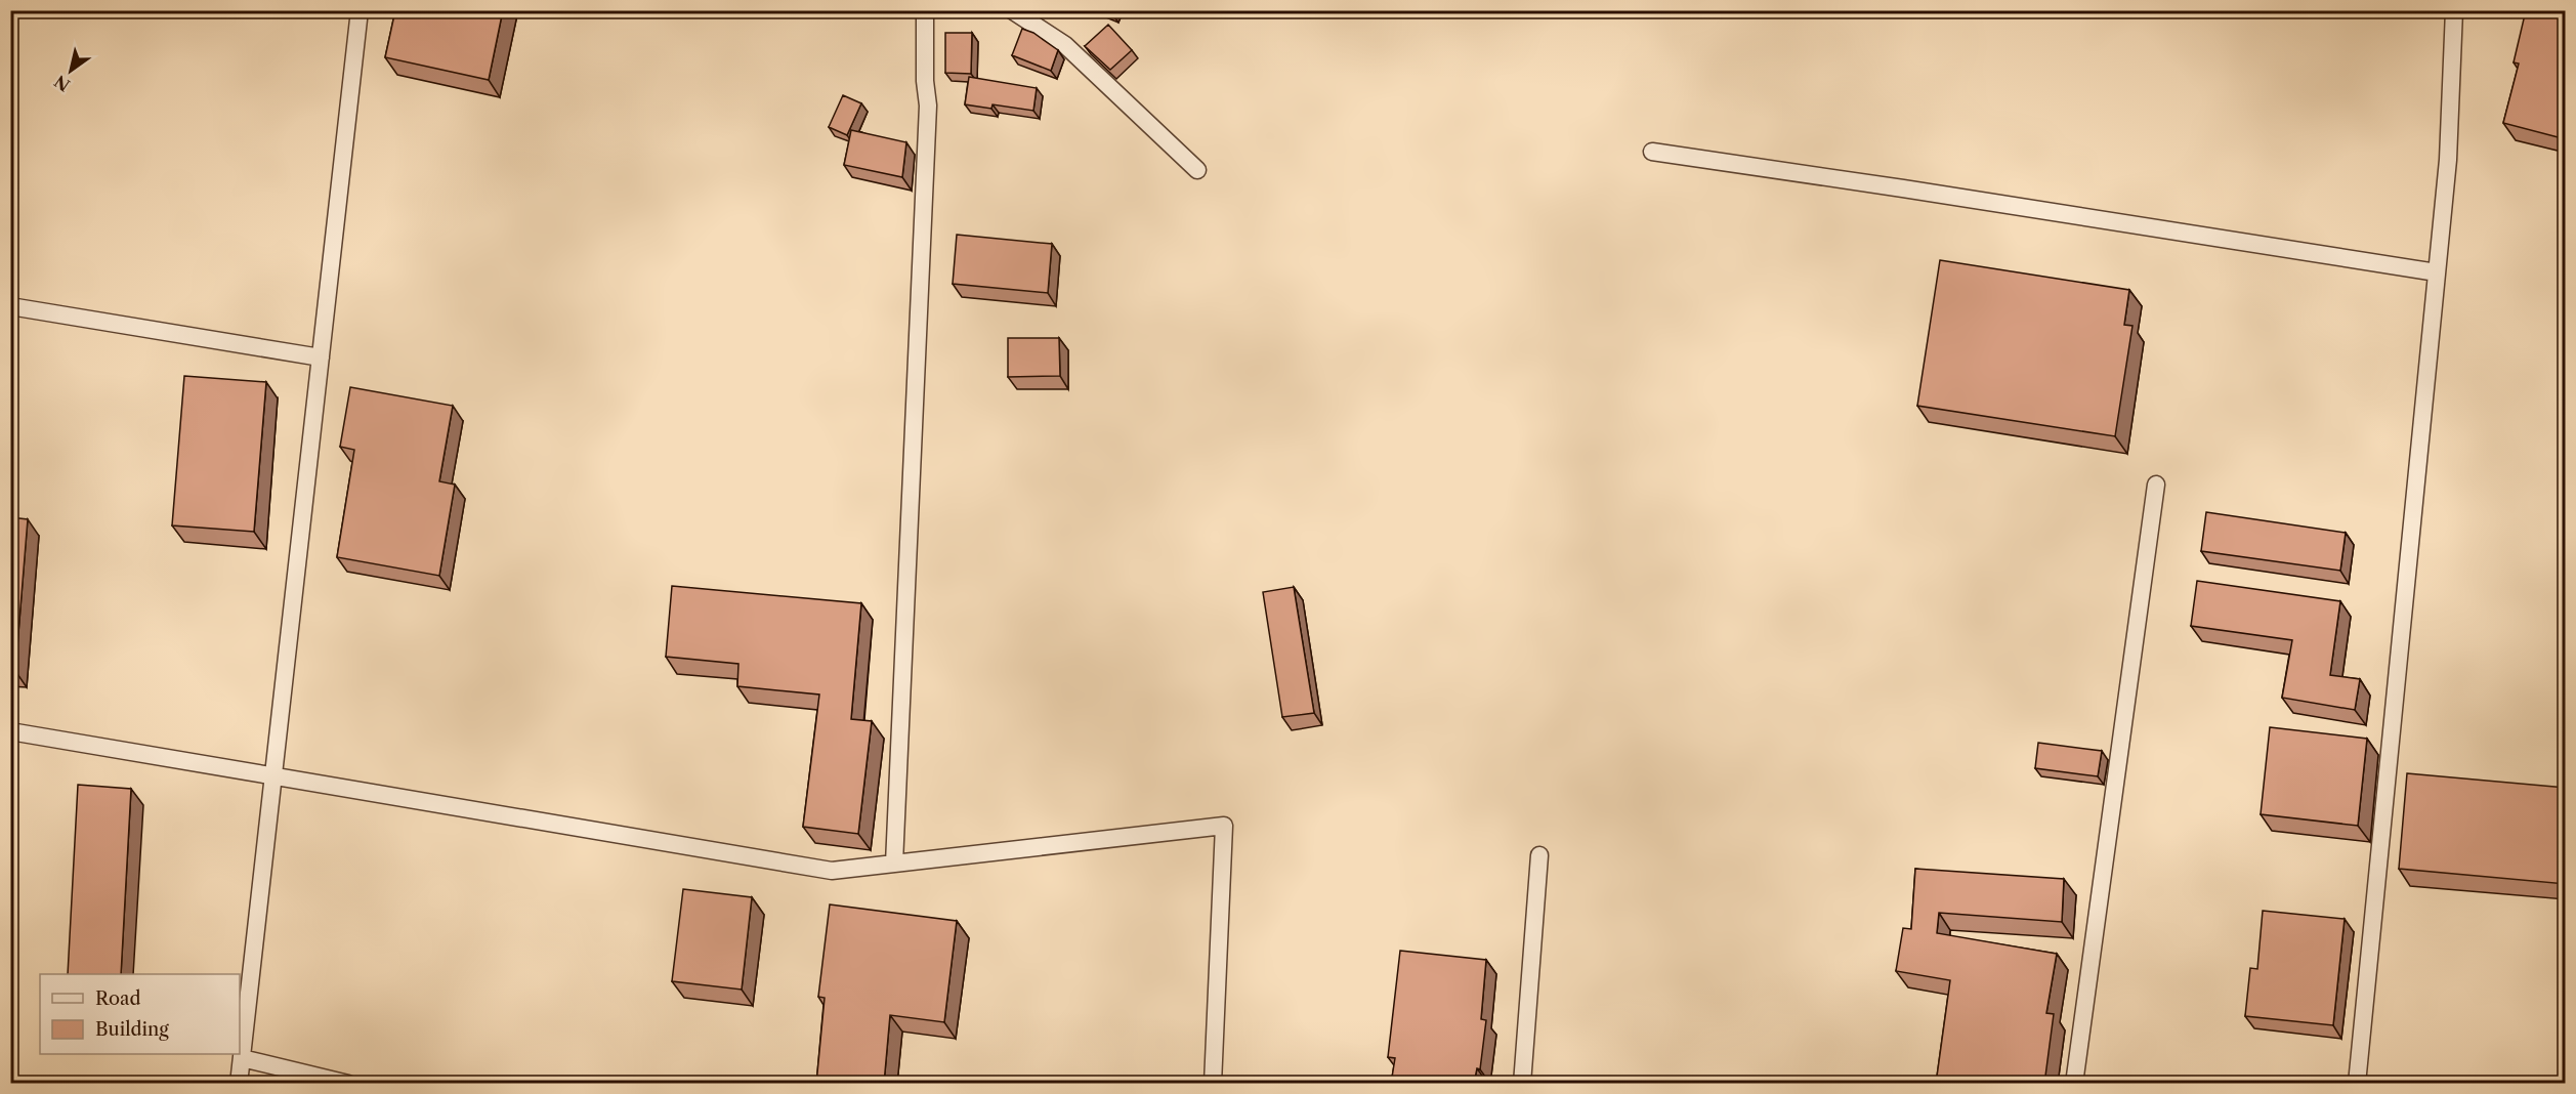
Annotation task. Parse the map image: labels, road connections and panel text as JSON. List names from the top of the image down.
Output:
{
  "legend": ["Road", "Building"],
  "north": "bottom left"
}
